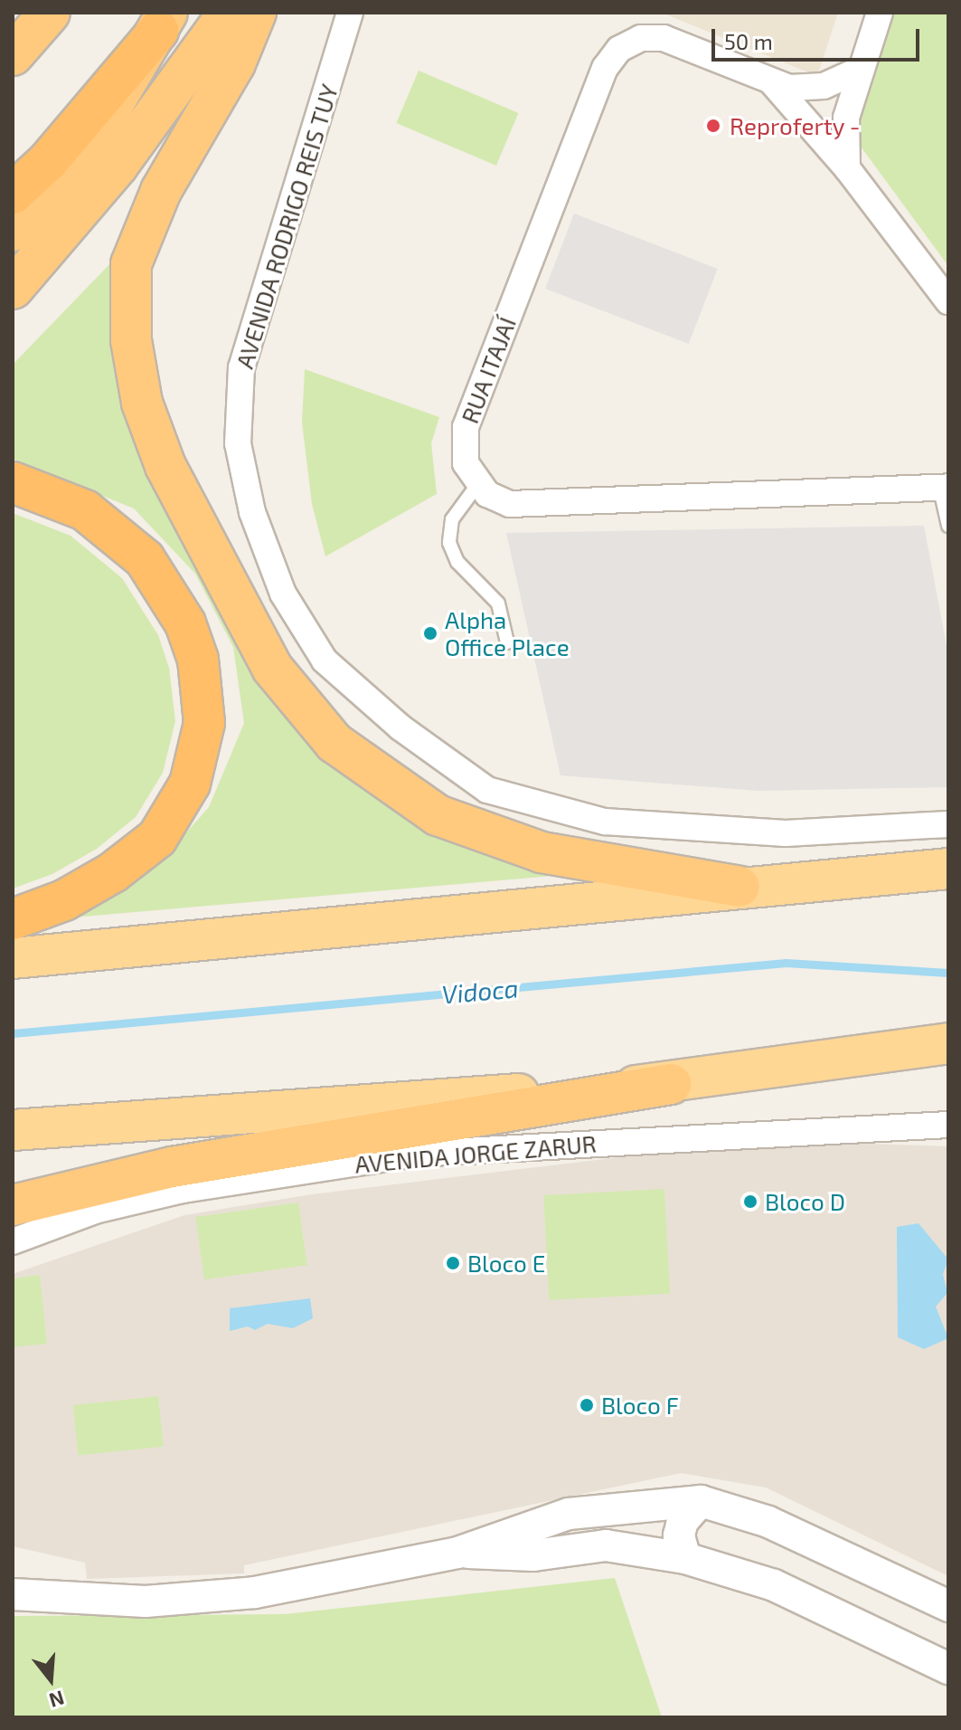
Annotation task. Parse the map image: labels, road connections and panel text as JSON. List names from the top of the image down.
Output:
{
  "streets": {
    "street": ["AVENIDA RODRIGO REIS TUY", "RUA ITAJAÍ", "AVENIDA JORGE ZARUR"]
  },
  "water": ["Vidoca"],
  "places": [
    "Reproferty -",
    "Alpha Office Place",
    "Bloco D",
    "Bloco E",
    "Bloco F"
  ],
  "scale_bar": "50 m",
  "north": "bottom"
}
